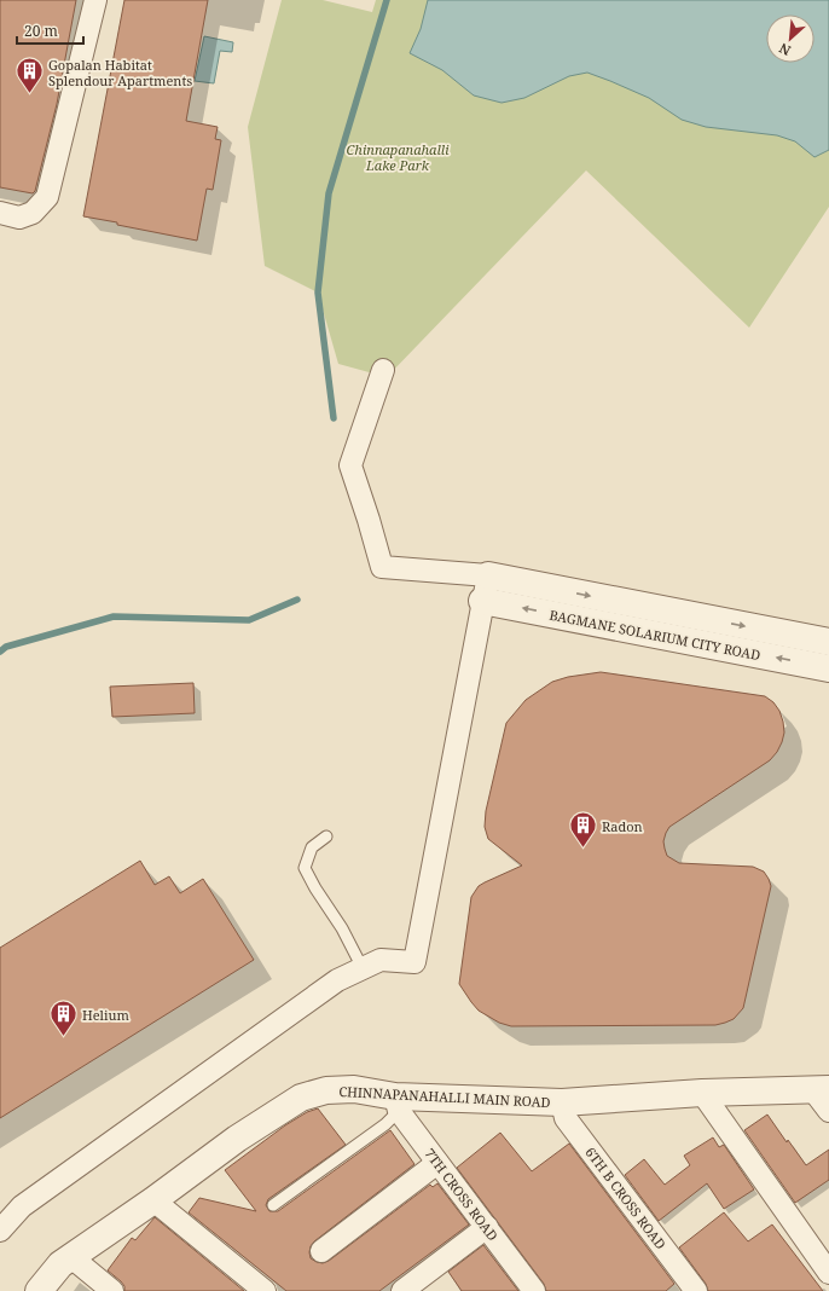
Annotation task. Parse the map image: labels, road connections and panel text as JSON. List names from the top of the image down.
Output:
{
  "streets": {
    "street": [
      "BAGMANE SOLARIUM CITY ROAD",
      "CHINNAPANAHALLI MAIN ROAD",
      "7TH CROSS ROAD",
      "6TH B CROSS ROAD"
    ]
  },
  "crossings": [
    ["CHINNAPANAHALLI MAIN ROAD", "7TH CROSS ROAD"],
    ["CHINNAPANAHALLI MAIN ROAD", "6TH B CROSS ROAD"]
  ],
  "parks": ["Chinnapanahalli Lake Park"],
  "places": {
    "building": ["Gopalan Habitat Splendour Apartments", "Radon", "Helium"]
  },
  "scale_bar": "20 m",
  "north": "bottom left"
}
